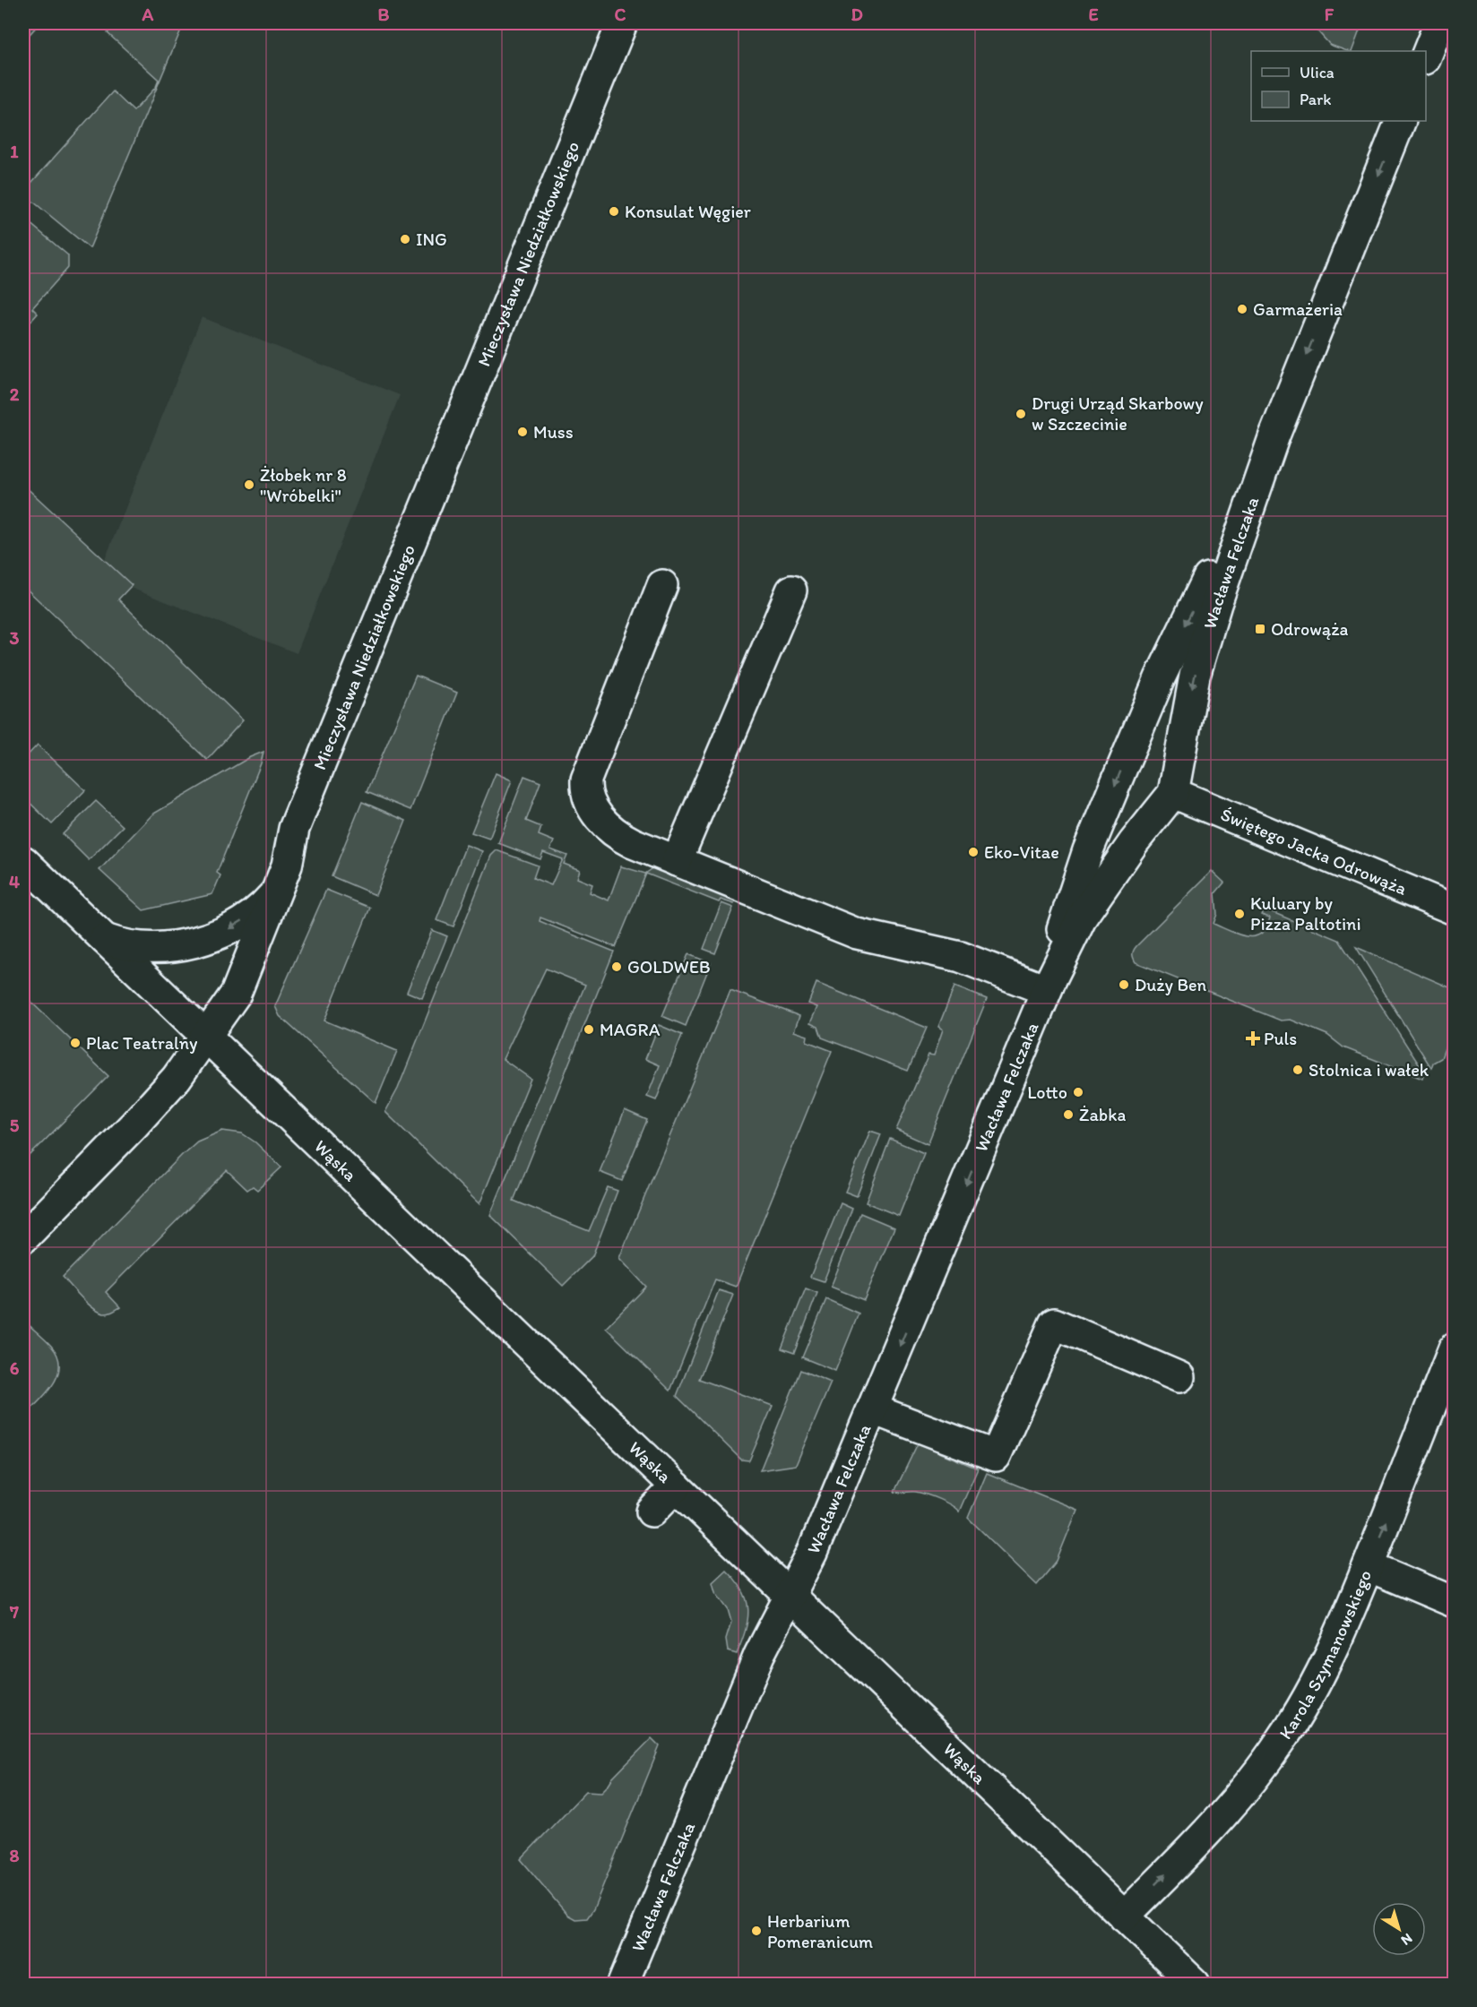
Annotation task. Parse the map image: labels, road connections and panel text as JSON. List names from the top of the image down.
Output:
{
  "streets": {
    "street": [
      "Mieczysława Niedziałkowskiego",
      "Wacława Felczaka",
      "Świętego Jacka Odrowąża",
      "Wąska",
      "Karola Szymanowskiego"
    ]
  },
  "crossings": [
    ["Mieczysława Niedziałkowskiego", "Wąska"],
    ["Wacława Felczaka", "Świętego Jacka Odrowąża"],
    ["Wacława Felczaka", "Wąska"],
    ["Wąska", "Karola Szymanowskiego"]
  ],
  "one_way": ["Karola Szymanowskiego"],
  "places": {
    "other": [
      "Konsulat Węgier",
      "ING",
      "Garmażeria",
      "Drugi Urząd Skarbowy w Szczecinie",
      "Muss",
      "Żłobek nr 8 \"Wróbelki\"",
      "Eko-Vitae",
      "Kuluary by Pizza Paltotini",
      "GOLDWEB",
      "Duży Ben",
      "MAGRA",
      "Plac Teatralny",
      "Stolnica i wałek",
      "Lotto",
      "Żabka",
      "Herbarium Pomeranicum"
    ],
    "transit": ["Odrowąża"],
    "health": ["Puls"]
  },
  "legend": ["Ulica", "Park"],
  "north": "bottom right",
  "grid": {
    "columns": [
      "A",
      "B",
      "C",
      "D",
      "E",
      "F"
    ],
    "rows": [
      "1",
      "2",
      "3",
      "4",
      "5",
      "6",
      "7",
      "8"
    ]
  }
}
